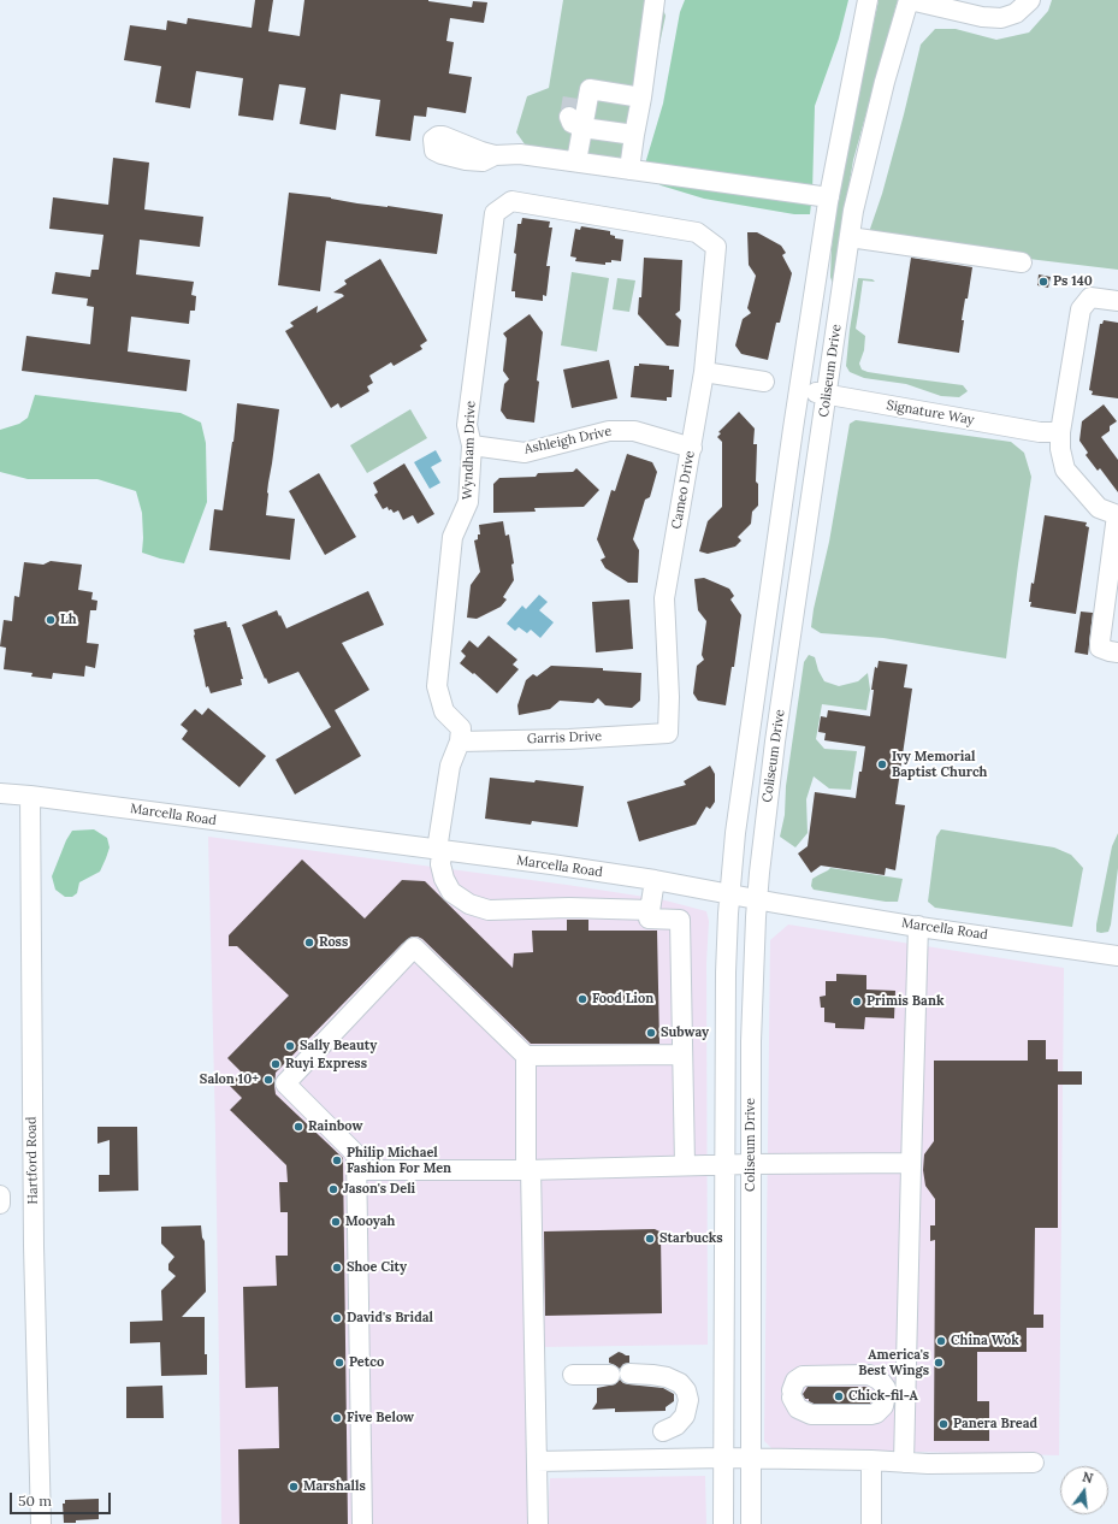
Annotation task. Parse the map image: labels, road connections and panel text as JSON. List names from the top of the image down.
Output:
{
  "streets": {
    "street": [
      "Coliseum Drive",
      "Signature Way",
      "Ashleigh Drive",
      "Wyndham Drive",
      "Cameo Drive",
      "Garris Drive",
      "Marcella Road",
      "Hartford Road"
    ]
  },
  "crossings": [
    ["Coliseum Drive", "Signature Way"],
    ["Coliseum Drive", "Marcella Road"],
    ["Ashleigh Drive", "Wyndham Drive"],
    ["Ashleigh Drive", "Cameo Drive"],
    ["Wyndham Drive", "Cameo Drive"],
    ["Wyndham Drive", "Garris Drive"],
    ["Cameo Drive", "Garris Drive"],
    ["Marcella Road", "Hartford Road"]
  ],
  "places": [
    "Ps 140",
    "Lh",
    "Ivy Memorial Baptist Church",
    "Ross",
    "Food Lion",
    "Primis Bank",
    "Subway",
    "Sally Beauty",
    "Ruyi Express",
    "Salon 10+",
    "Rainbow",
    "Philip Michael Fashion For Men",
    "Jason's Deli",
    "Mooyah",
    "Starbucks",
    "Shoe City",
    "David's Bridal",
    "China Wok",
    "Petco",
    "America's Best Wings",
    "Chick-fil-A",
    "Five Below",
    "Panera Bread",
    "Marshalls"
  ],
  "scale_bar": "50 m",
  "north": "top"
}
